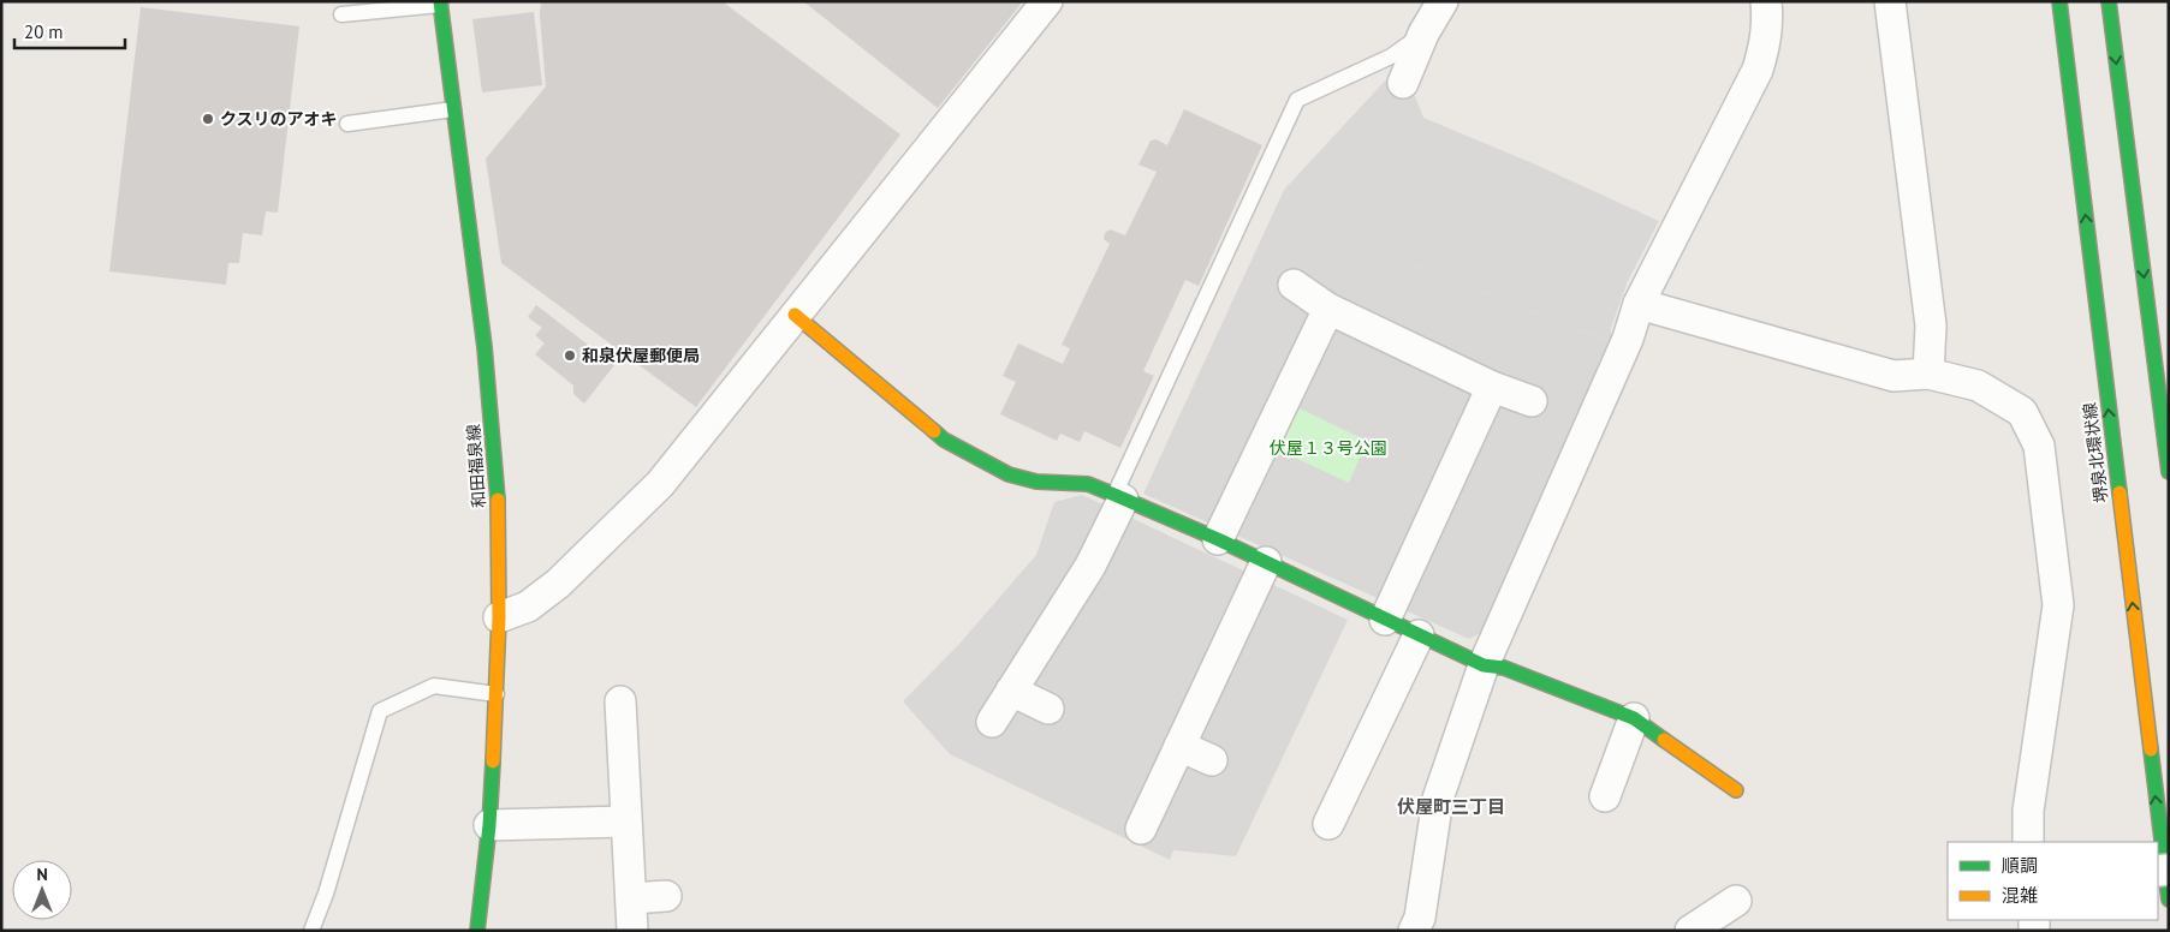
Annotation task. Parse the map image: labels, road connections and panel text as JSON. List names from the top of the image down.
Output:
{
  "streets": {
    "main road": ["堺泉北環状線", "和田福泉線"]
  },
  "districts": ["伏屋町三丁目"],
  "parks": ["伏屋１３号公園"],
  "places": ["クスリのアオキ", "和泉伏屋郵便局"],
  "legend": ["順調", "混雑"],
  "scale_bar": "20 m",
  "north": "top"
}
